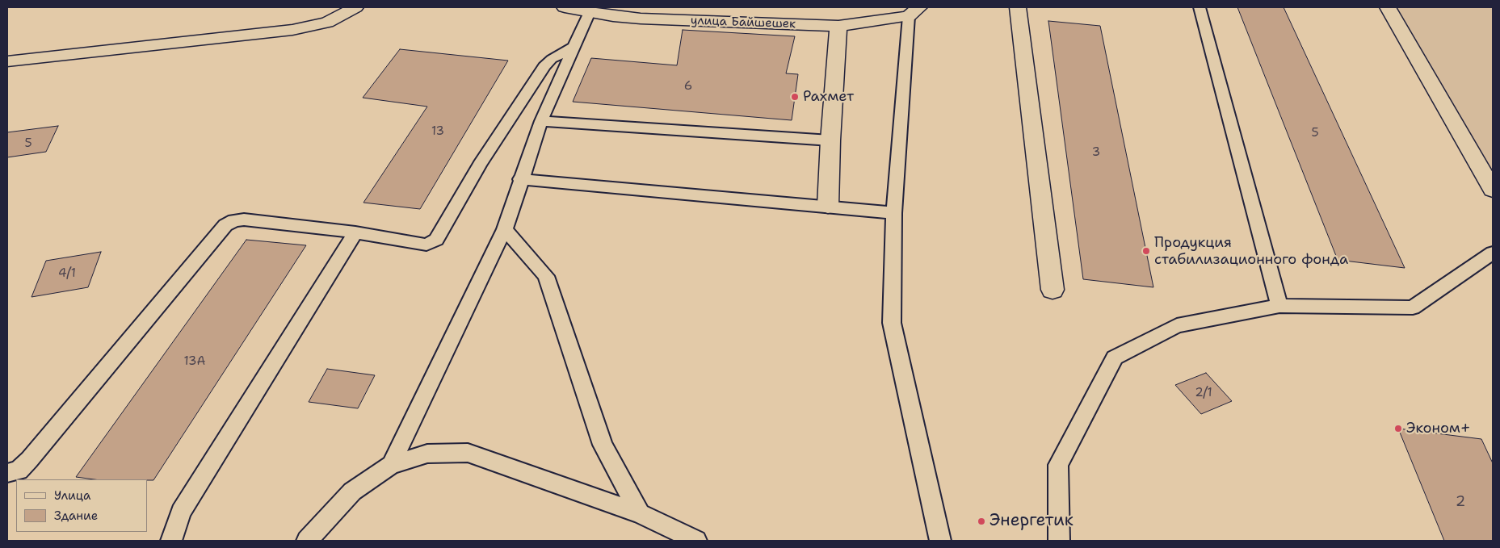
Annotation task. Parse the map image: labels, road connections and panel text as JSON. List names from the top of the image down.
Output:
{
  "streets": {
    "street": ["улица Байшешек"]
  },
  "places": [
    "Рахмет",
    "Продукция стабилизационного фонда",
    "Эконом+",
    "Энергетик"
  ],
  "house_numbers": [
    "6",
    "13",
    "5",
    "5",
    "3",
    "4/1",
    "13А",
    "2/1",
    "2"
  ],
  "legend": ["Улица", "Здание"]
}
